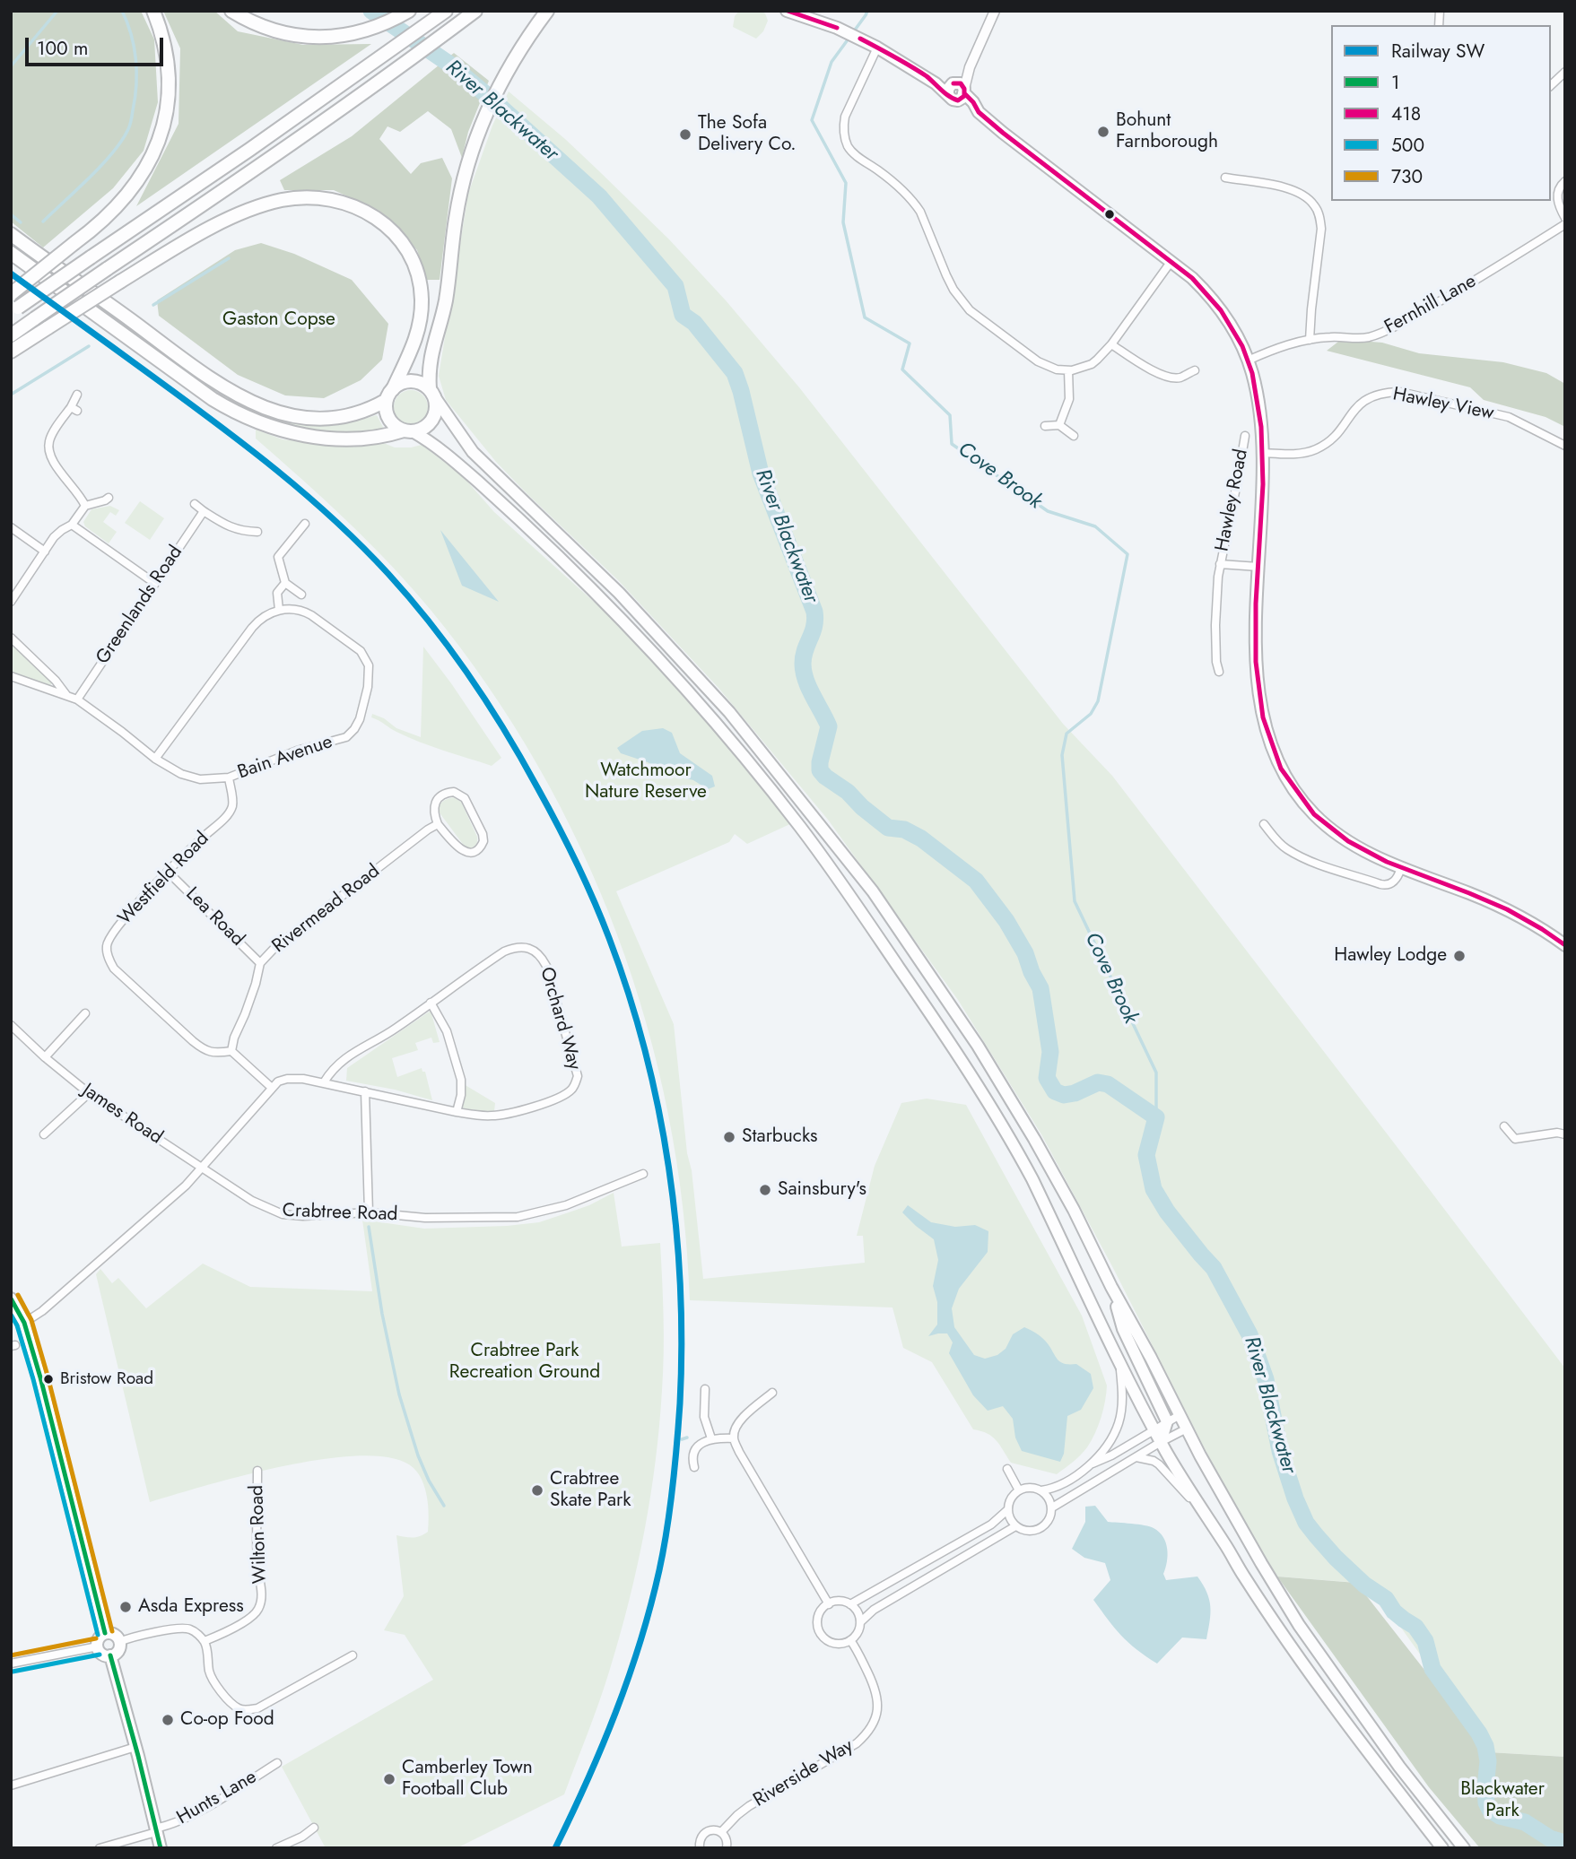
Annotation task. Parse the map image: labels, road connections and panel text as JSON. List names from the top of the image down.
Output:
{
  "streets": {
    "main road": ["Hawley Road"],
    "street": [
      "Fernhill Lane",
      "Hawley View",
      "Greenlands Road",
      "Bain Avenue",
      "Westfield Road",
      "Rivermead Road",
      "Lea Road",
      "Orchard Way",
      "James Road",
      "Crabtree Road",
      "Wilton Road",
      "Riverside Way",
      "Hunts Lane"
    ]
  },
  "crossings": [
    ["Fernhill Lane", "Hawley Road"],
    ["Hawley View", "Hawley Road"],
    ["Greenlands Road", "Bain Avenue"],
    ["Bain Avenue", "Westfield Road"],
    ["Westfield Road", "Rivermead Road"],
    ["Westfield Road", "Lea Road"],
    ["Rivermead Road", "Lea Road"],
    ["James Road", "Crabtree Road"]
  ],
  "water": ["River Blackwater", "Cove Brook"],
  "parks": [
    "Gaston Copse",
    "Watchmoor Nature Reserve",
    "Crabtree Park Recreation Ground",
    "Blackwater Park"
  ],
  "places": [
    "Bohunt Farnborough",
    "The Sofa Delivery Co.",
    "Hawley Lodge",
    "Starbucks",
    "Sainsbury's",
    "Bristow Road",
    "Crabtree Skate Park",
    "Asda Express",
    "Co-op Food",
    "Camberley Town Football Club"
  ],
  "lines": [
    "transit line 418",
    "rail line SW",
    "transit line 730",
    "transit line 1",
    "transit line 500"
  ],
  "legend": [
    "Railway SW",
    "1",
    "418",
    "500",
    "730"
  ],
  "scale_bar": "100 m"
}
